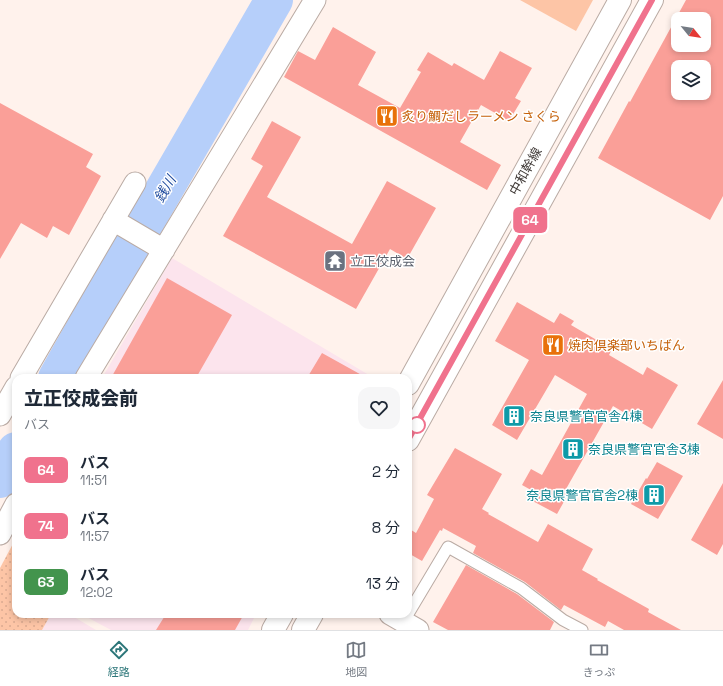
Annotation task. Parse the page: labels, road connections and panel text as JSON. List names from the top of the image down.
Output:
{
  "streets": {
    "main road": ["中和幹線"]
  },
  "water": ["銭川"],
  "places": {
    "restaurant": ["炙り鯛だしラーメン さくら", "焼肉倶楽部いちばん"],
    "temple": ["立正佼成会"],
    "building": ["奈良県警官官舎4棟", "奈良県警官官舎3棟", "奈良県警官官舎2棟"]
  },
  "lines": ["bus line 64"],
  "north": "bottom right",
  "page": {
    "on_map": "64",
    "heading": ["立正佼成会前", "バス"],
    "list": [
      {
        "mark": "64",
        "name": "バス",
        "note": "11:51",
        "value": "2 分"
      },
      {
        "mark": "74",
        "name": "バス",
        "note": "11:57",
        "value": "8 分"
      },
      {
        "mark": "63",
        "name": "バス",
        "note": "12:02",
        "value": "13 分"
      }
    ],
    "tabs": ["経路", "地図", "きっぷ"]
  }
}
